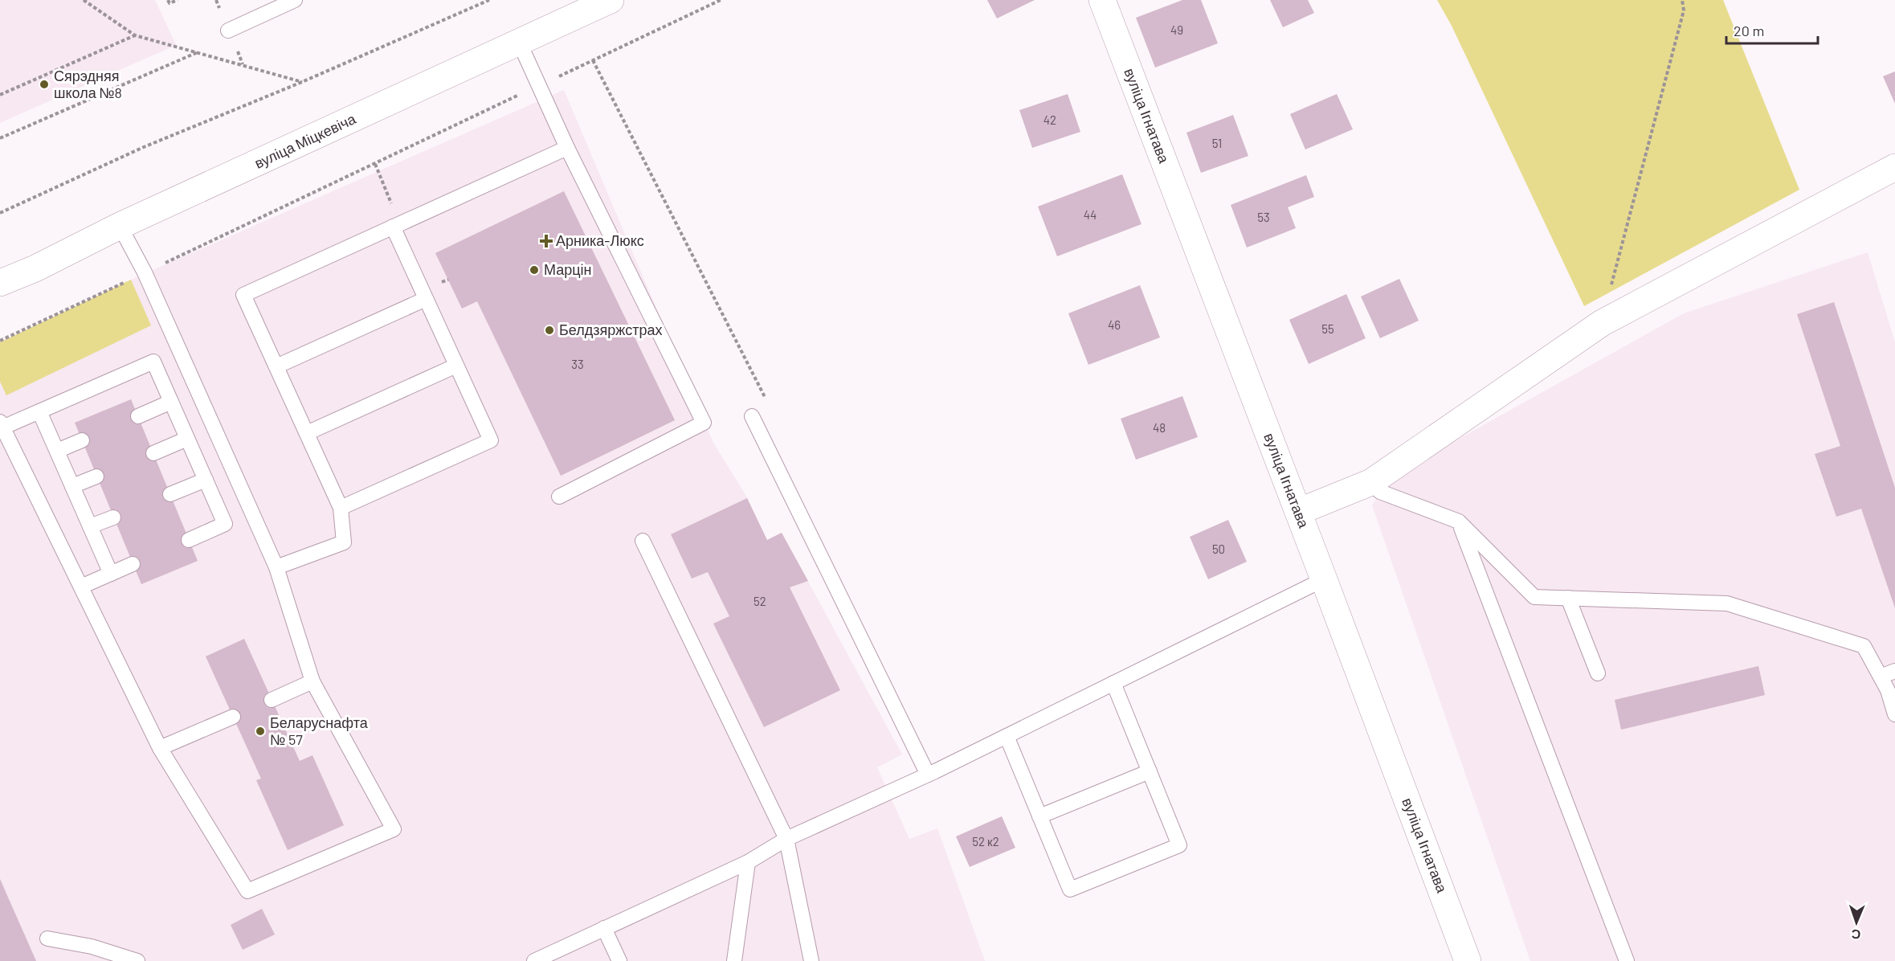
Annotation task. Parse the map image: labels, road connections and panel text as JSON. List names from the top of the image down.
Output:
{
  "streets": {
    "street": ["вуліца Ігнатава", "вуліца Міцкевіча"]
  },
  "places": {
    "other": [
      "Сярэдняя школа №8",
      "Марцін",
      "Белдзяржстрах",
      "Беларуснафта № 57"
    ],
    "health": ["Арника-Люкс"]
  },
  "house_numbers": [
    "49",
    "42",
    "51",
    "44",
    "53",
    "46",
    "55",
    "33",
    "48",
    "50",
    "52",
    "52 к2"
  ],
  "scale_bar": "20 m",
  "north": "bottom"
}
